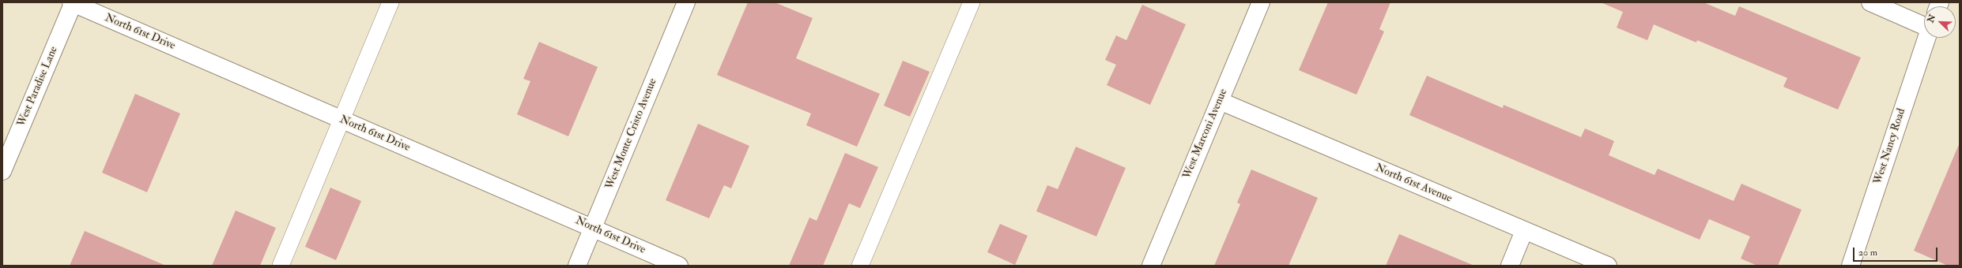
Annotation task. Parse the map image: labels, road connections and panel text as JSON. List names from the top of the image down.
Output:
{
  "streets": {
    "street": [
      "North 61st Drive",
      "West Paradise Lane",
      "West Monte Cristo Avenue",
      "West Marconi Avenue",
      "West Nancy Road",
      "North 61st Avenue"
    ]
  },
  "crossings": [
    ["North 61st Drive", "West Paradise Lane"],
    ["North 61st Drive", "West Monte Cristo Avenue"],
    ["West Marconi Avenue", "North 61st Avenue"]
  ],
  "scale_bar": "20 m",
  "north": "top left"
}
